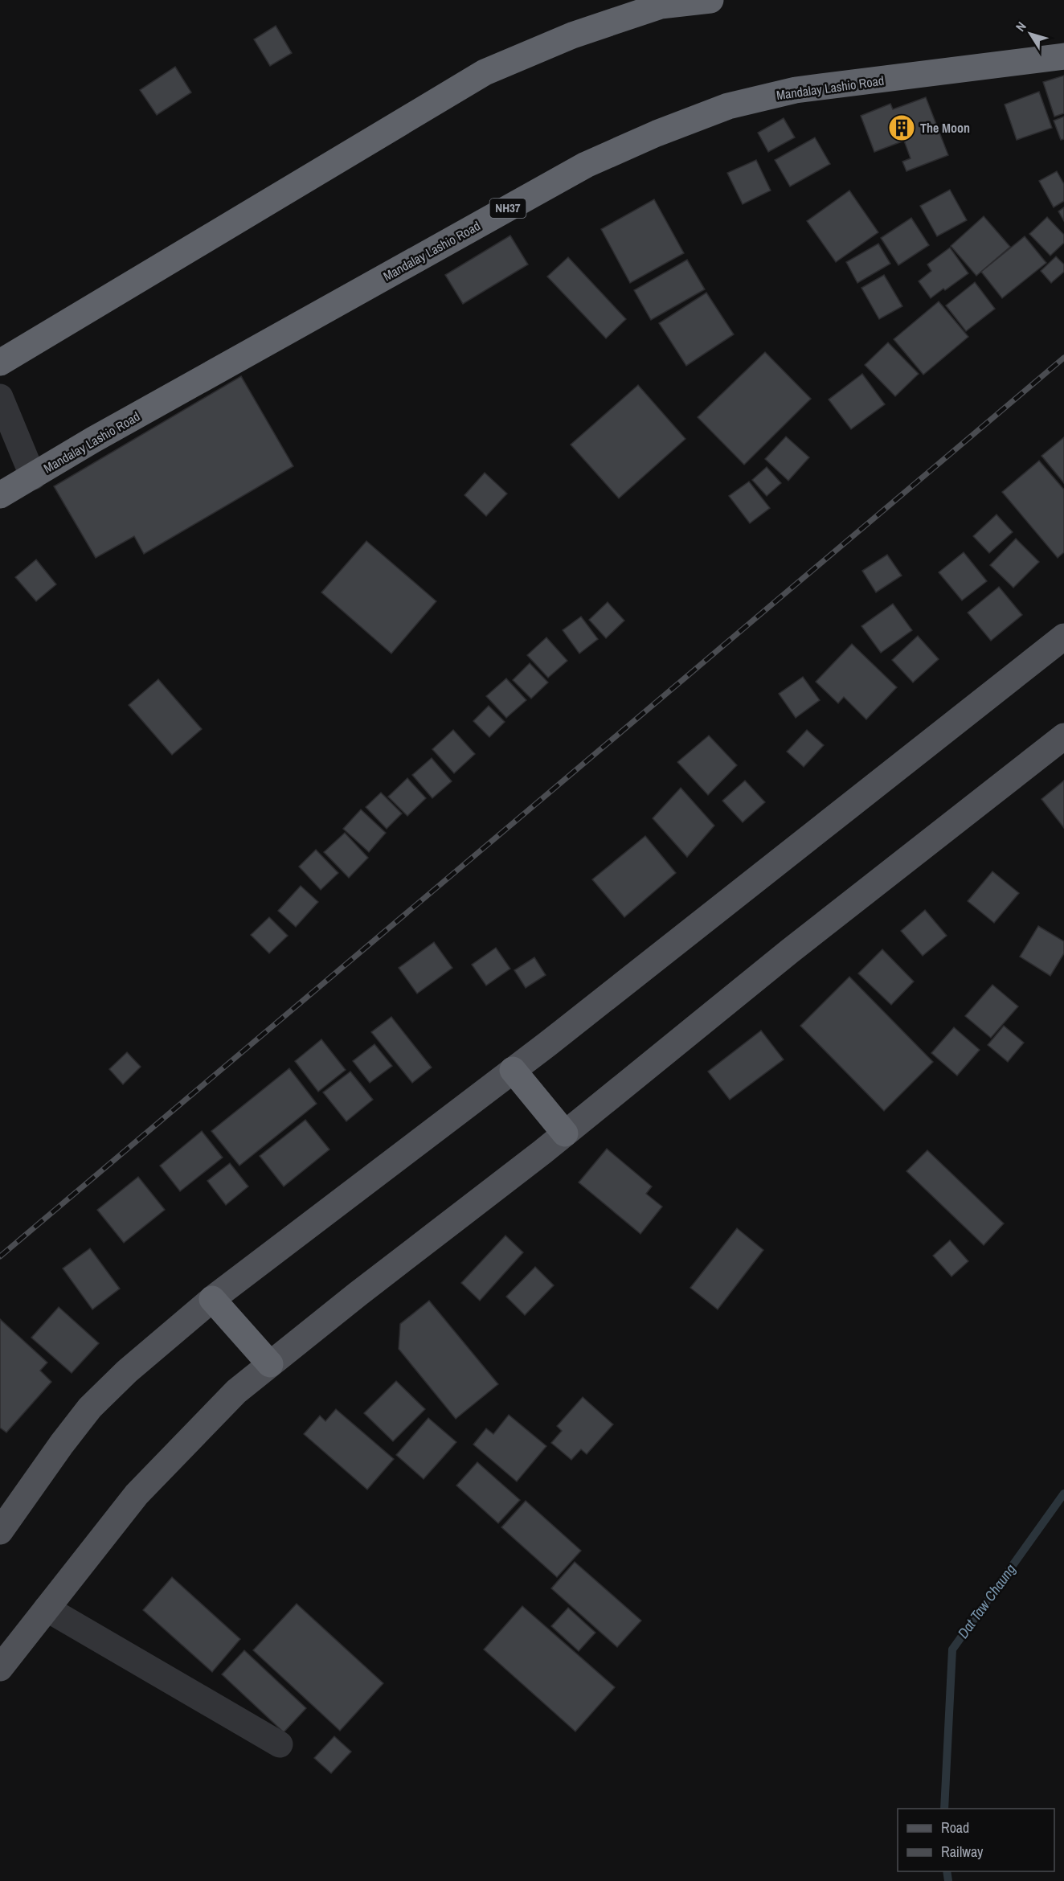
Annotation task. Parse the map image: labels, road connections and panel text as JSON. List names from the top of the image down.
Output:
{
  "streets": {
    "highway": ["Mandalay Lashio Road", "NH37"]
  },
  "water": ["Dat Taw Chaung"],
  "places": {
    "building": ["The Moon"]
  },
  "legend": ["Road", "Railway"],
  "north": "top left"
}
